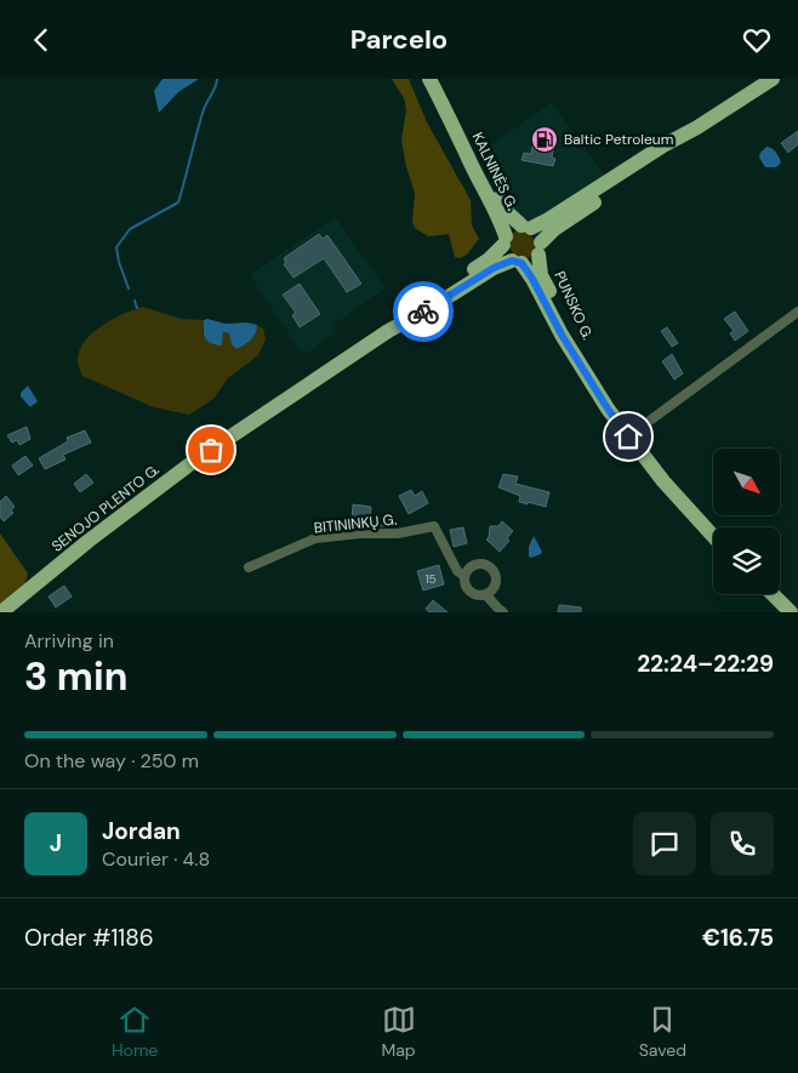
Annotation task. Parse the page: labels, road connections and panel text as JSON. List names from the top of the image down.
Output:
{
  "streets": {
    "main road": ["KALNINĖS G.", "PUNSKO G.", "SENOJO PLENTO G."],
    "street": ["BITININKŲ G."]
  },
  "crossings": [
    ["KALNINĖS G.", "PUNSKO G."],
    ["KALNINĖS G.", "SENOJO PLENTO G."],
    ["PUNSKO G.", "SENOJO PLENTO G."]
  ],
  "places": {
    "fuel station": ["Baltic Petroleum"]
  },
  "house_numbers": ["15"],
  "north": "bottom right",
  "page": {
    "header": "Parcelo",
    "heading": ["3 min", "Arriving in", "22:24–22:29"],
    "panel": [
      "Jordan",
      "Courier · 4.8",
      "Order #1186",
      "€16.75"
    ],
    "bar": "On the way · 250 m",
    "round": "J",
    "tabs": ["Home", "Map", "Saved"]
  }
}
